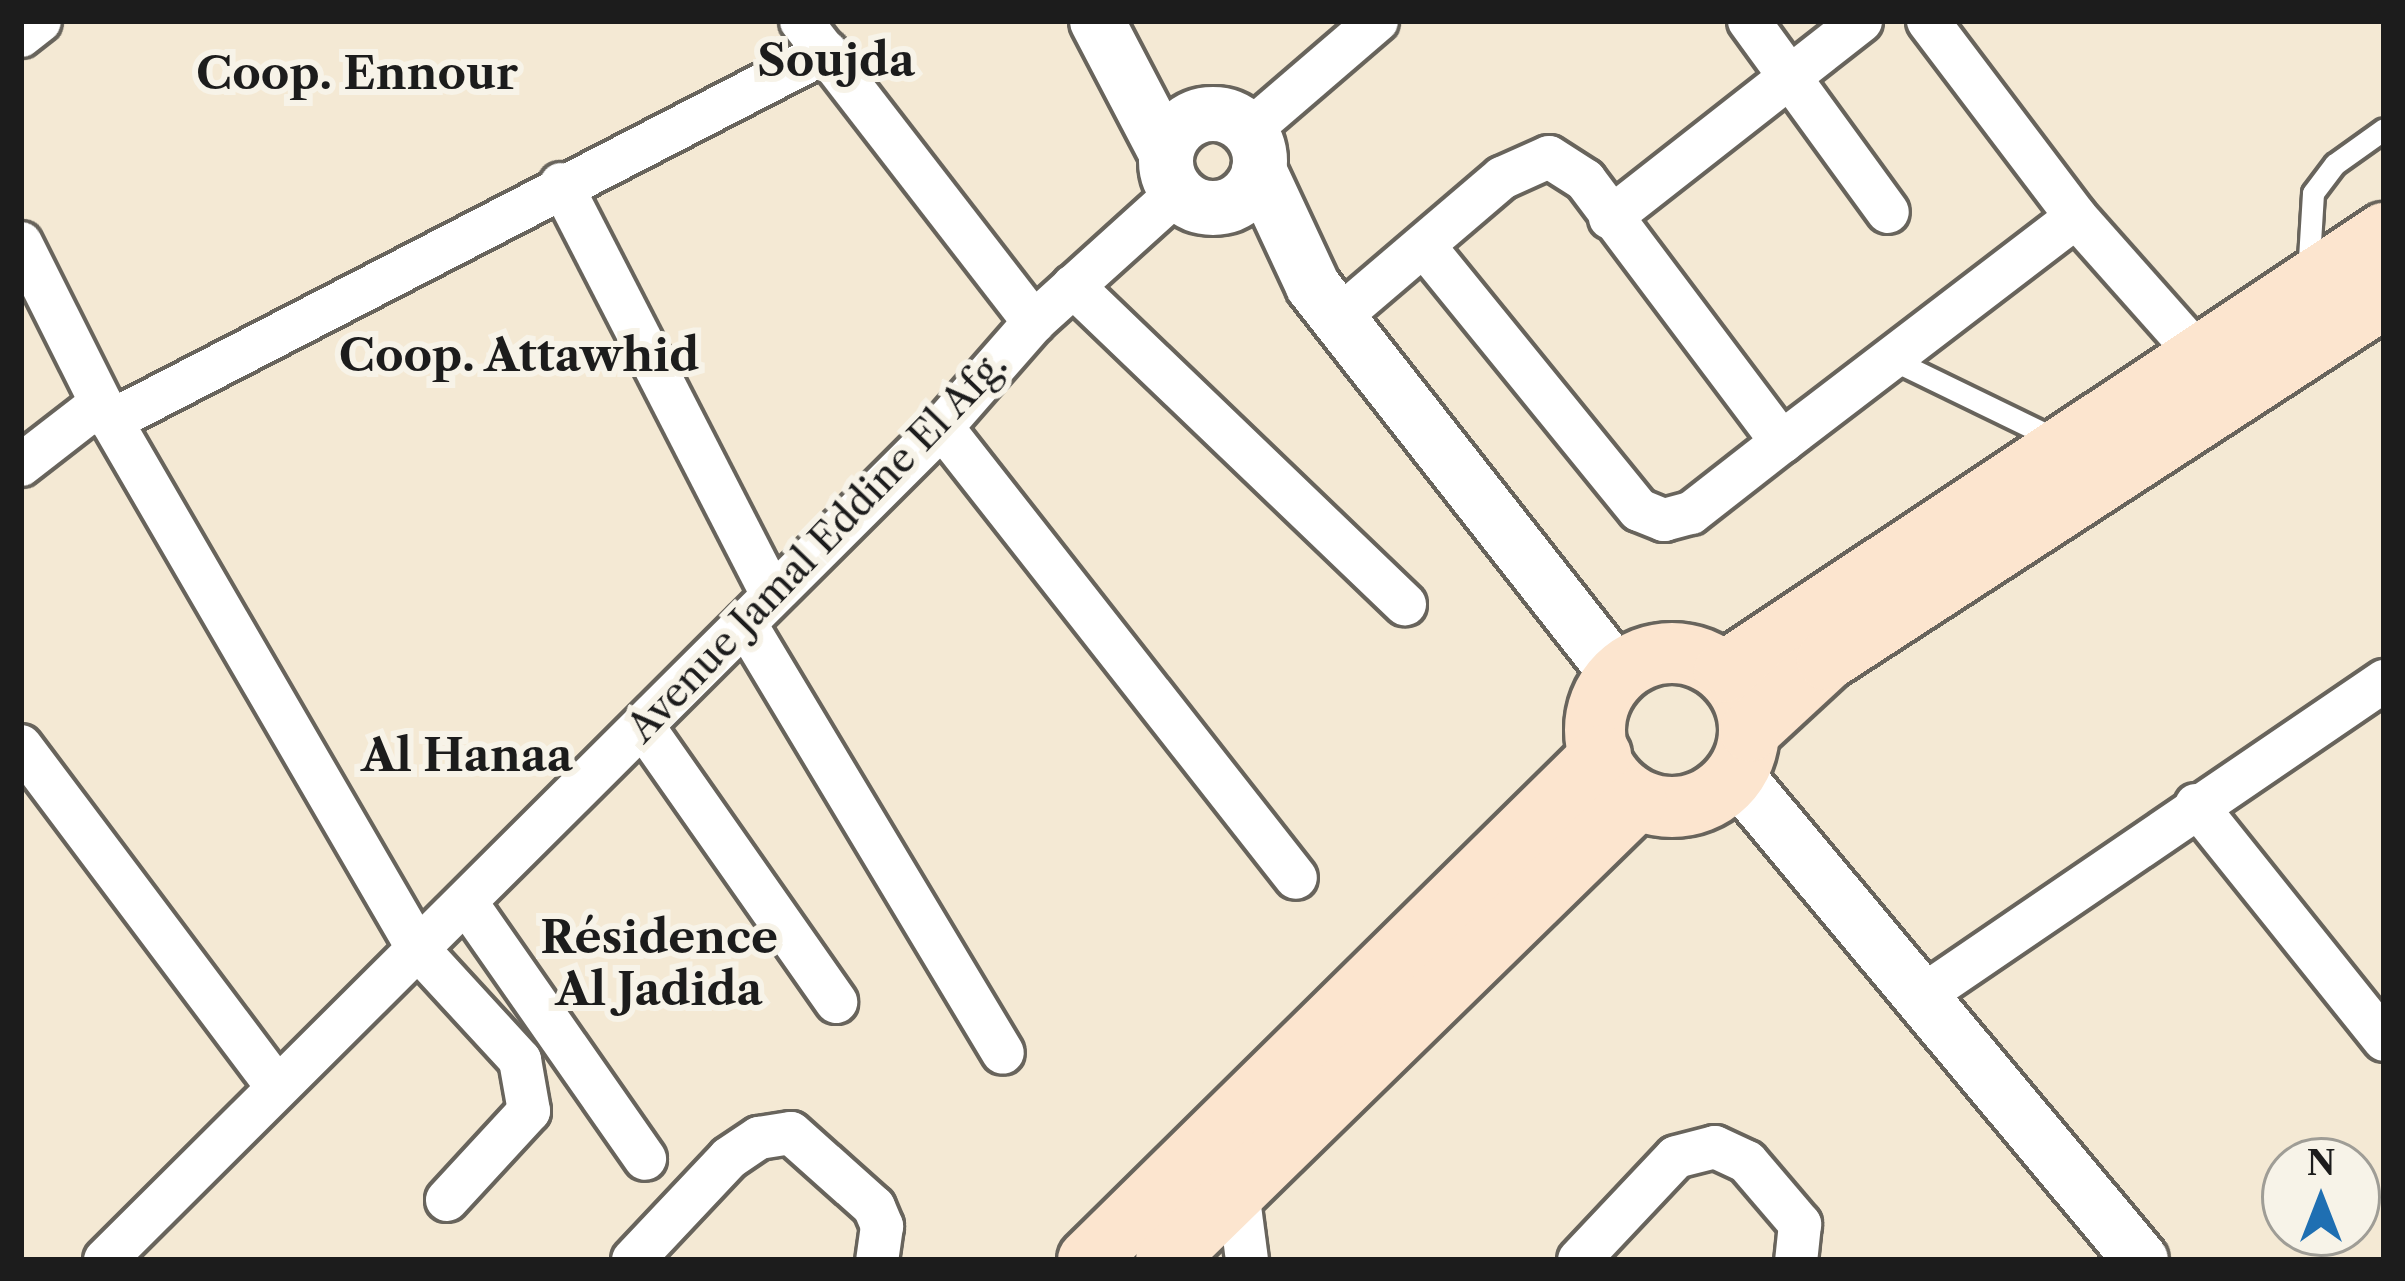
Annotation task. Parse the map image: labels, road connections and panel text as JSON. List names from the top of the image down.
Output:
{
  "streets": {
    "street": ["Avenue Jamal Eddine El Afg."]
  },
  "districts": [
    "Soujda",
    "Coop. Ennour",
    "Coop. Attawhid",
    "Al Hanaa",
    "Résidence Al Jadida"
  ],
  "north": "top"
}
